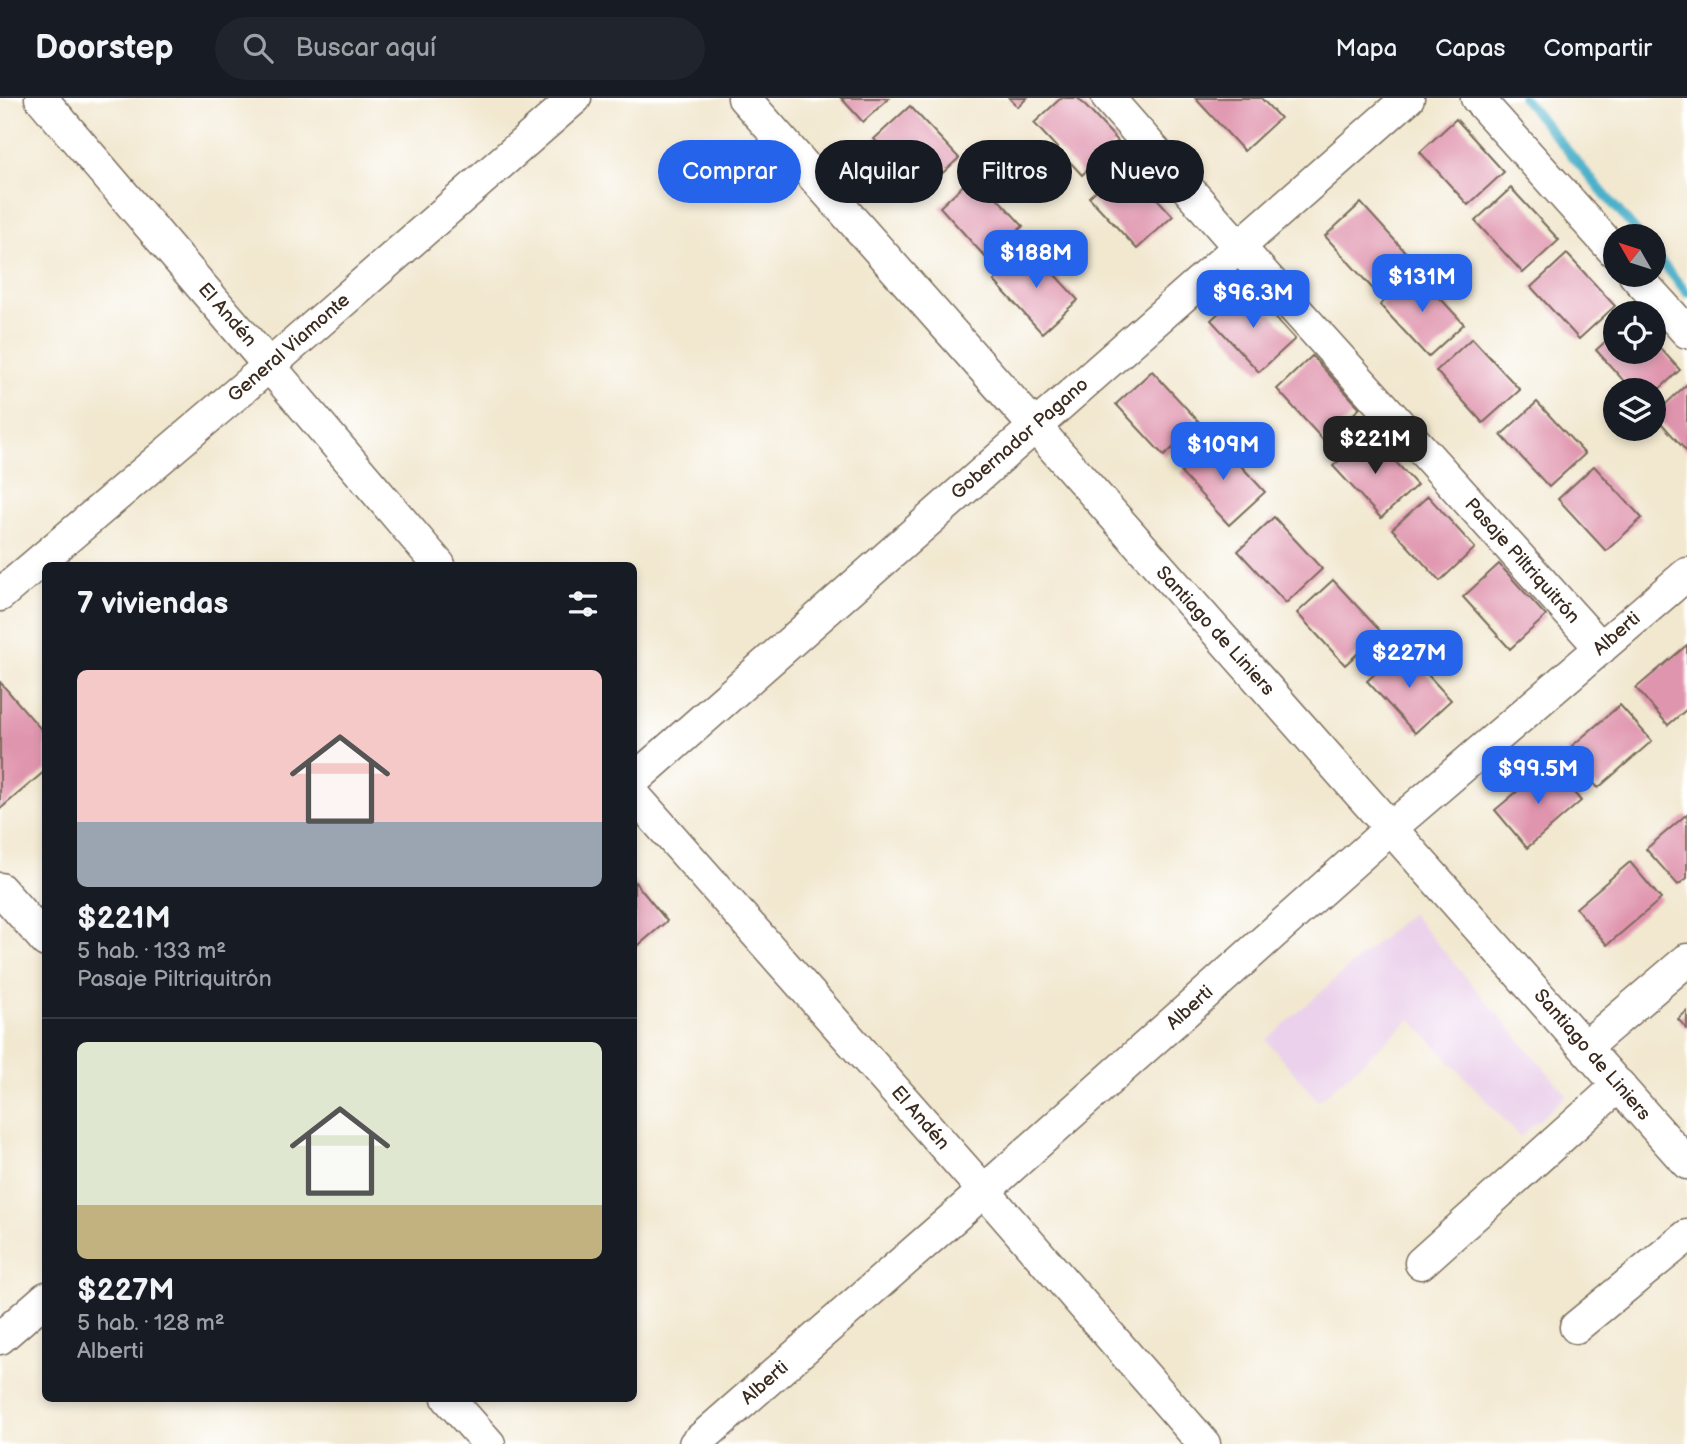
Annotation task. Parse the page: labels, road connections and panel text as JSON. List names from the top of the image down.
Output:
{
  "streets": {
    "street": [
      "El Andén",
      "General Viamonte",
      "Gobernador Pagano",
      "Pasaje Piltriquitrón",
      "Santiago de Liniers",
      "Alberti"
    ]
  },
  "crossings": [
    ["El Andén", "General Viamonte"],
    ["El Andén", "Alberti"],
    ["Gobernador Pagano", "Pasaje Piltriquitrón"],
    ["Gobernador Pagano", "Santiago de Liniers"],
    ["Pasaje Piltriquitrón", "Alberti"],
    ["Santiago de Liniers", "Alberti"]
  ],
  "north": "top left",
  "page": {
    "header": "Doorstep",
    "search": "Buscar aquí",
    "nav": ["Mapa", "Capas", "Compartir"],
    "chip": [
      "Comprar",
      "Alquilar",
      "Filtros",
      "Nuevo"
    ],
    "price": [
      "$188M",
      "$131M",
      "$96.3M",
      "$221M",
      "$109M",
      "$227M",
      "$99.5M"
    ],
    "heading": "7 viviendas",
    "list": [
      {
        "name": "$221M",
        "note": "5 hab. · 133 m² · Pasaje Piltriquitrón"
      },
      {
        "name": "$227M",
        "note": "5 hab. · 128 m² · Alberti"
      }
    ]
  }
}
